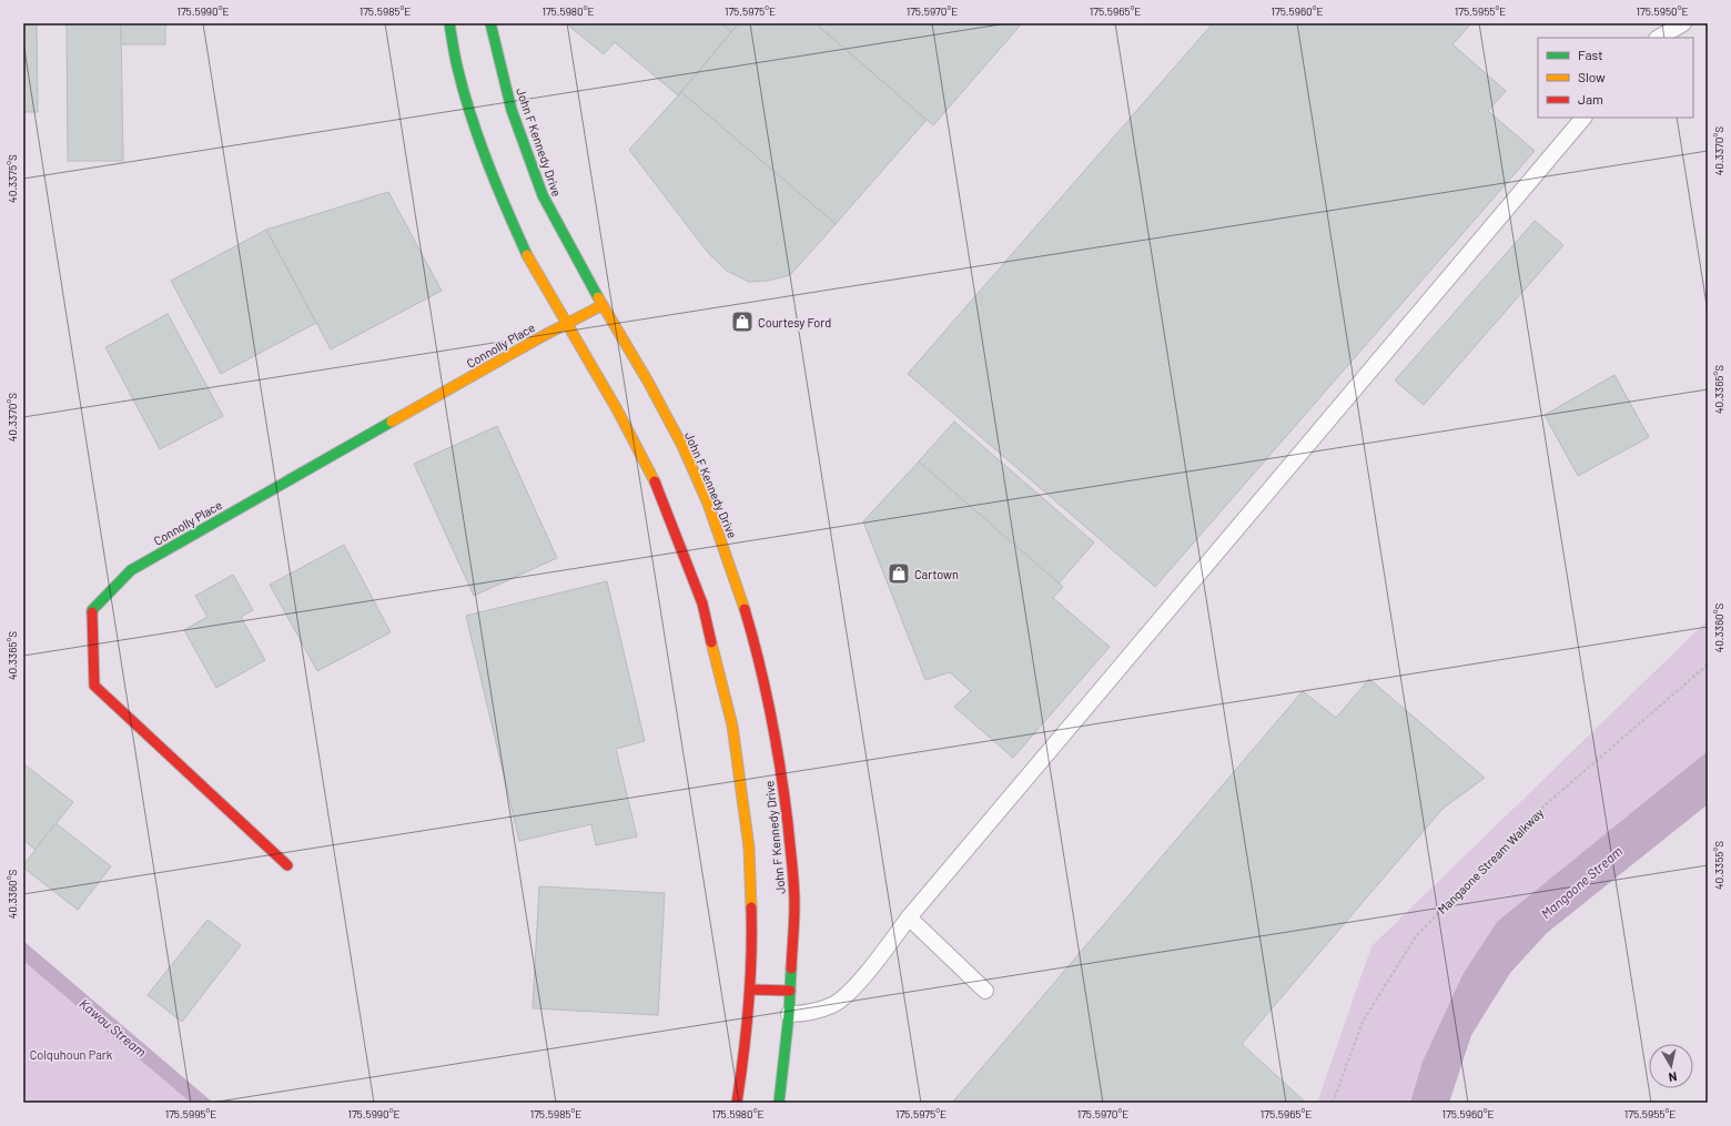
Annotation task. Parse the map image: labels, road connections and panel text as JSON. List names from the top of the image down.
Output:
{
  "streets": {
    "main road": ["John F Kennedy Drive", "Connolly Place"],
    "path": ["Mangaone Stream Walkway"]
  },
  "crossings": [
    ["John F Kennedy Drive", "Connolly Place"]
  ],
  "water": ["Mangaone Stream", "Kawau Stream"],
  "parks": ["Colquhoun Park"],
  "places": {
    "shop": ["Courtesy Ford", "Cartown"]
  },
  "legend": ["Fast", "Slow", "Jam"],
  "north": "bottom",
  "coordinates": [
    "175.5990°E",
    "175.5985°E",
    "175.5980°E",
    "175.5975°E",
    "175.5970°E",
    "175.5965°E",
    "175.5960°E",
    "175.5955°E",
    "175.5950°E",
    "40.3370°S",
    "40.3375°S",
    "40.3365°S",
    "40.3360°S",
    "40.3355°S",
    "175.5995°E"
  ]
}
